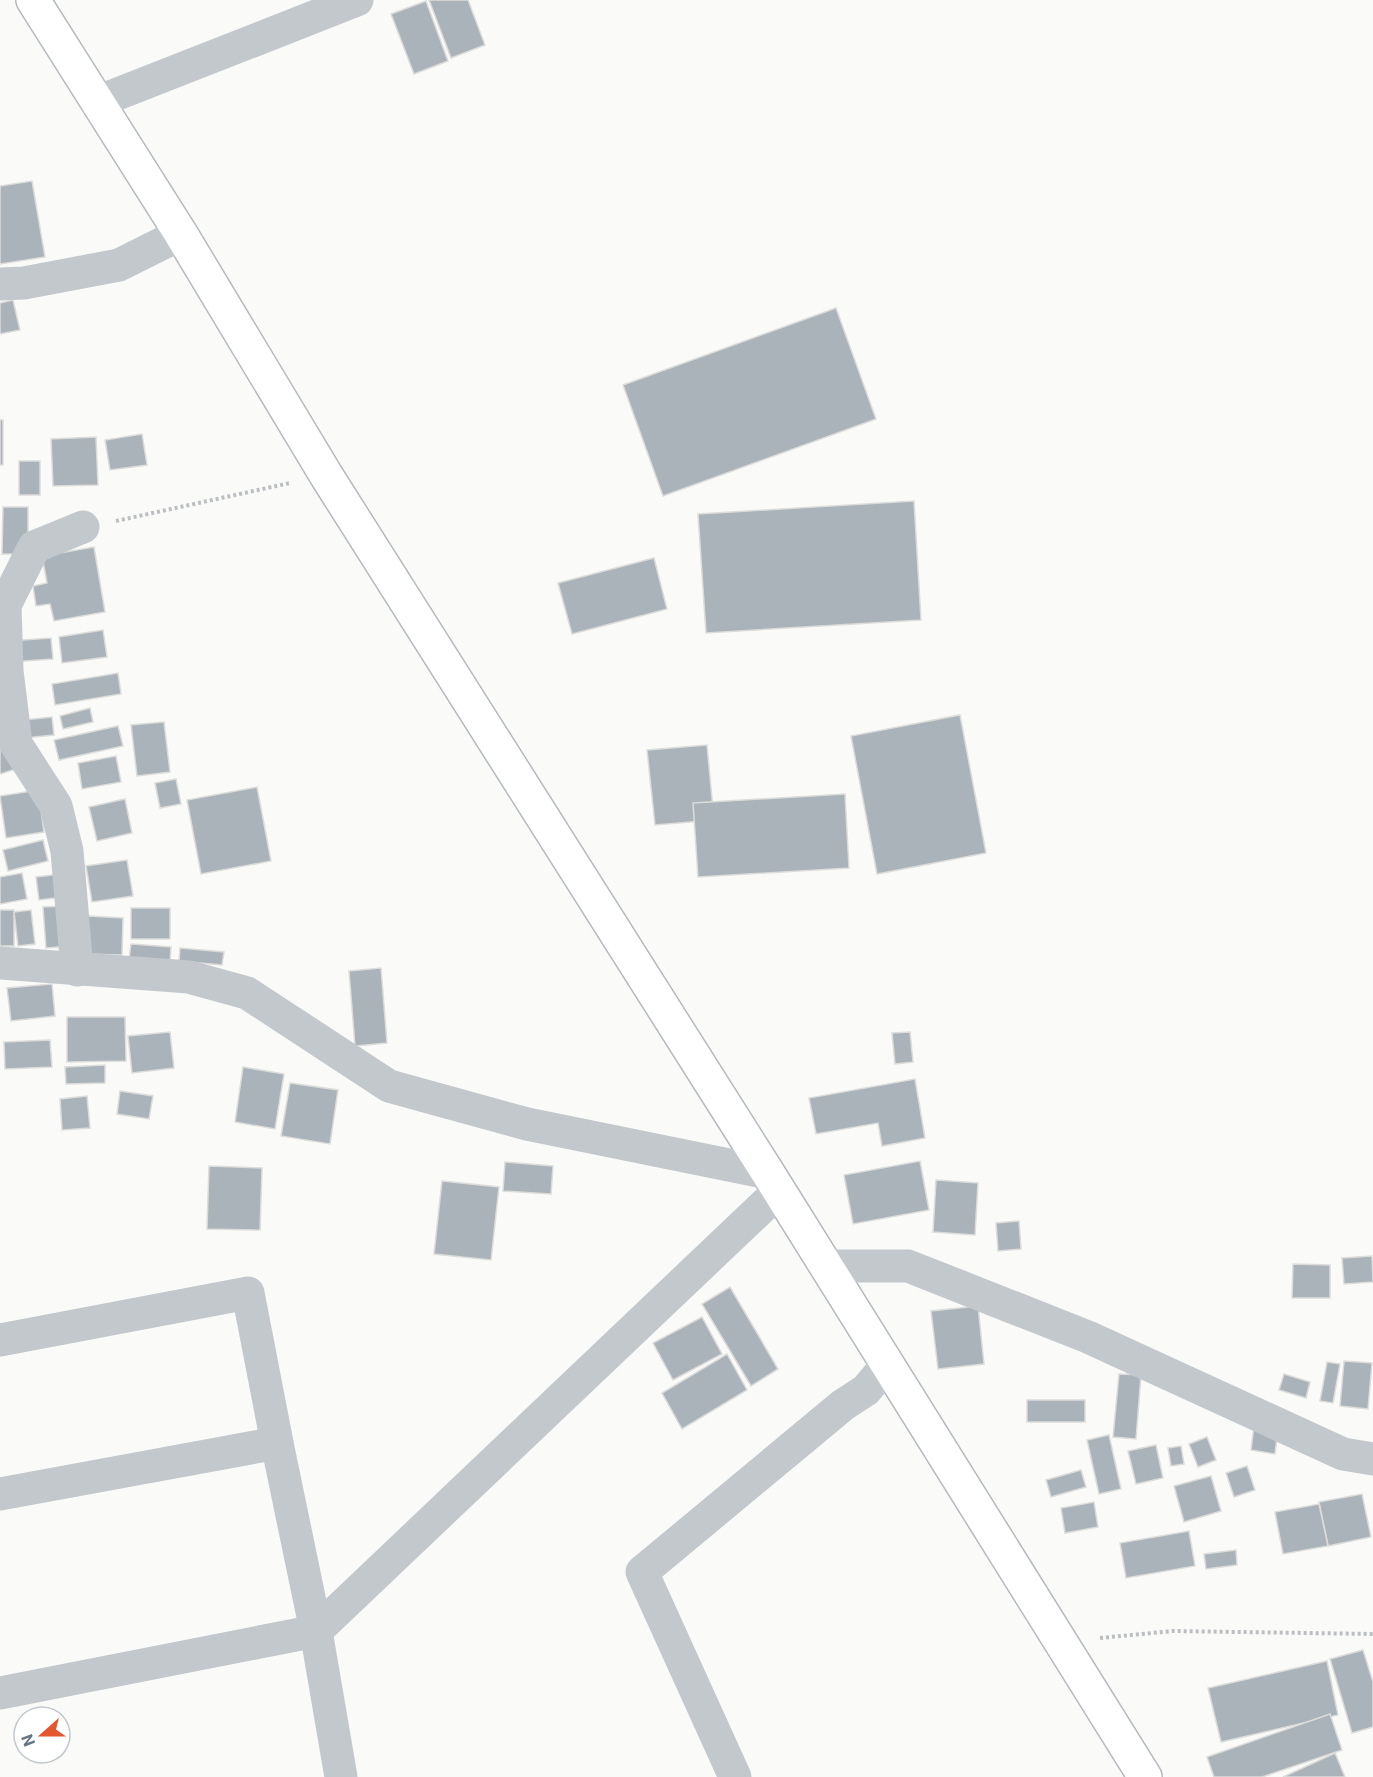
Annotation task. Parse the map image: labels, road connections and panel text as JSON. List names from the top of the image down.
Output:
{
  "north": "left"
}
